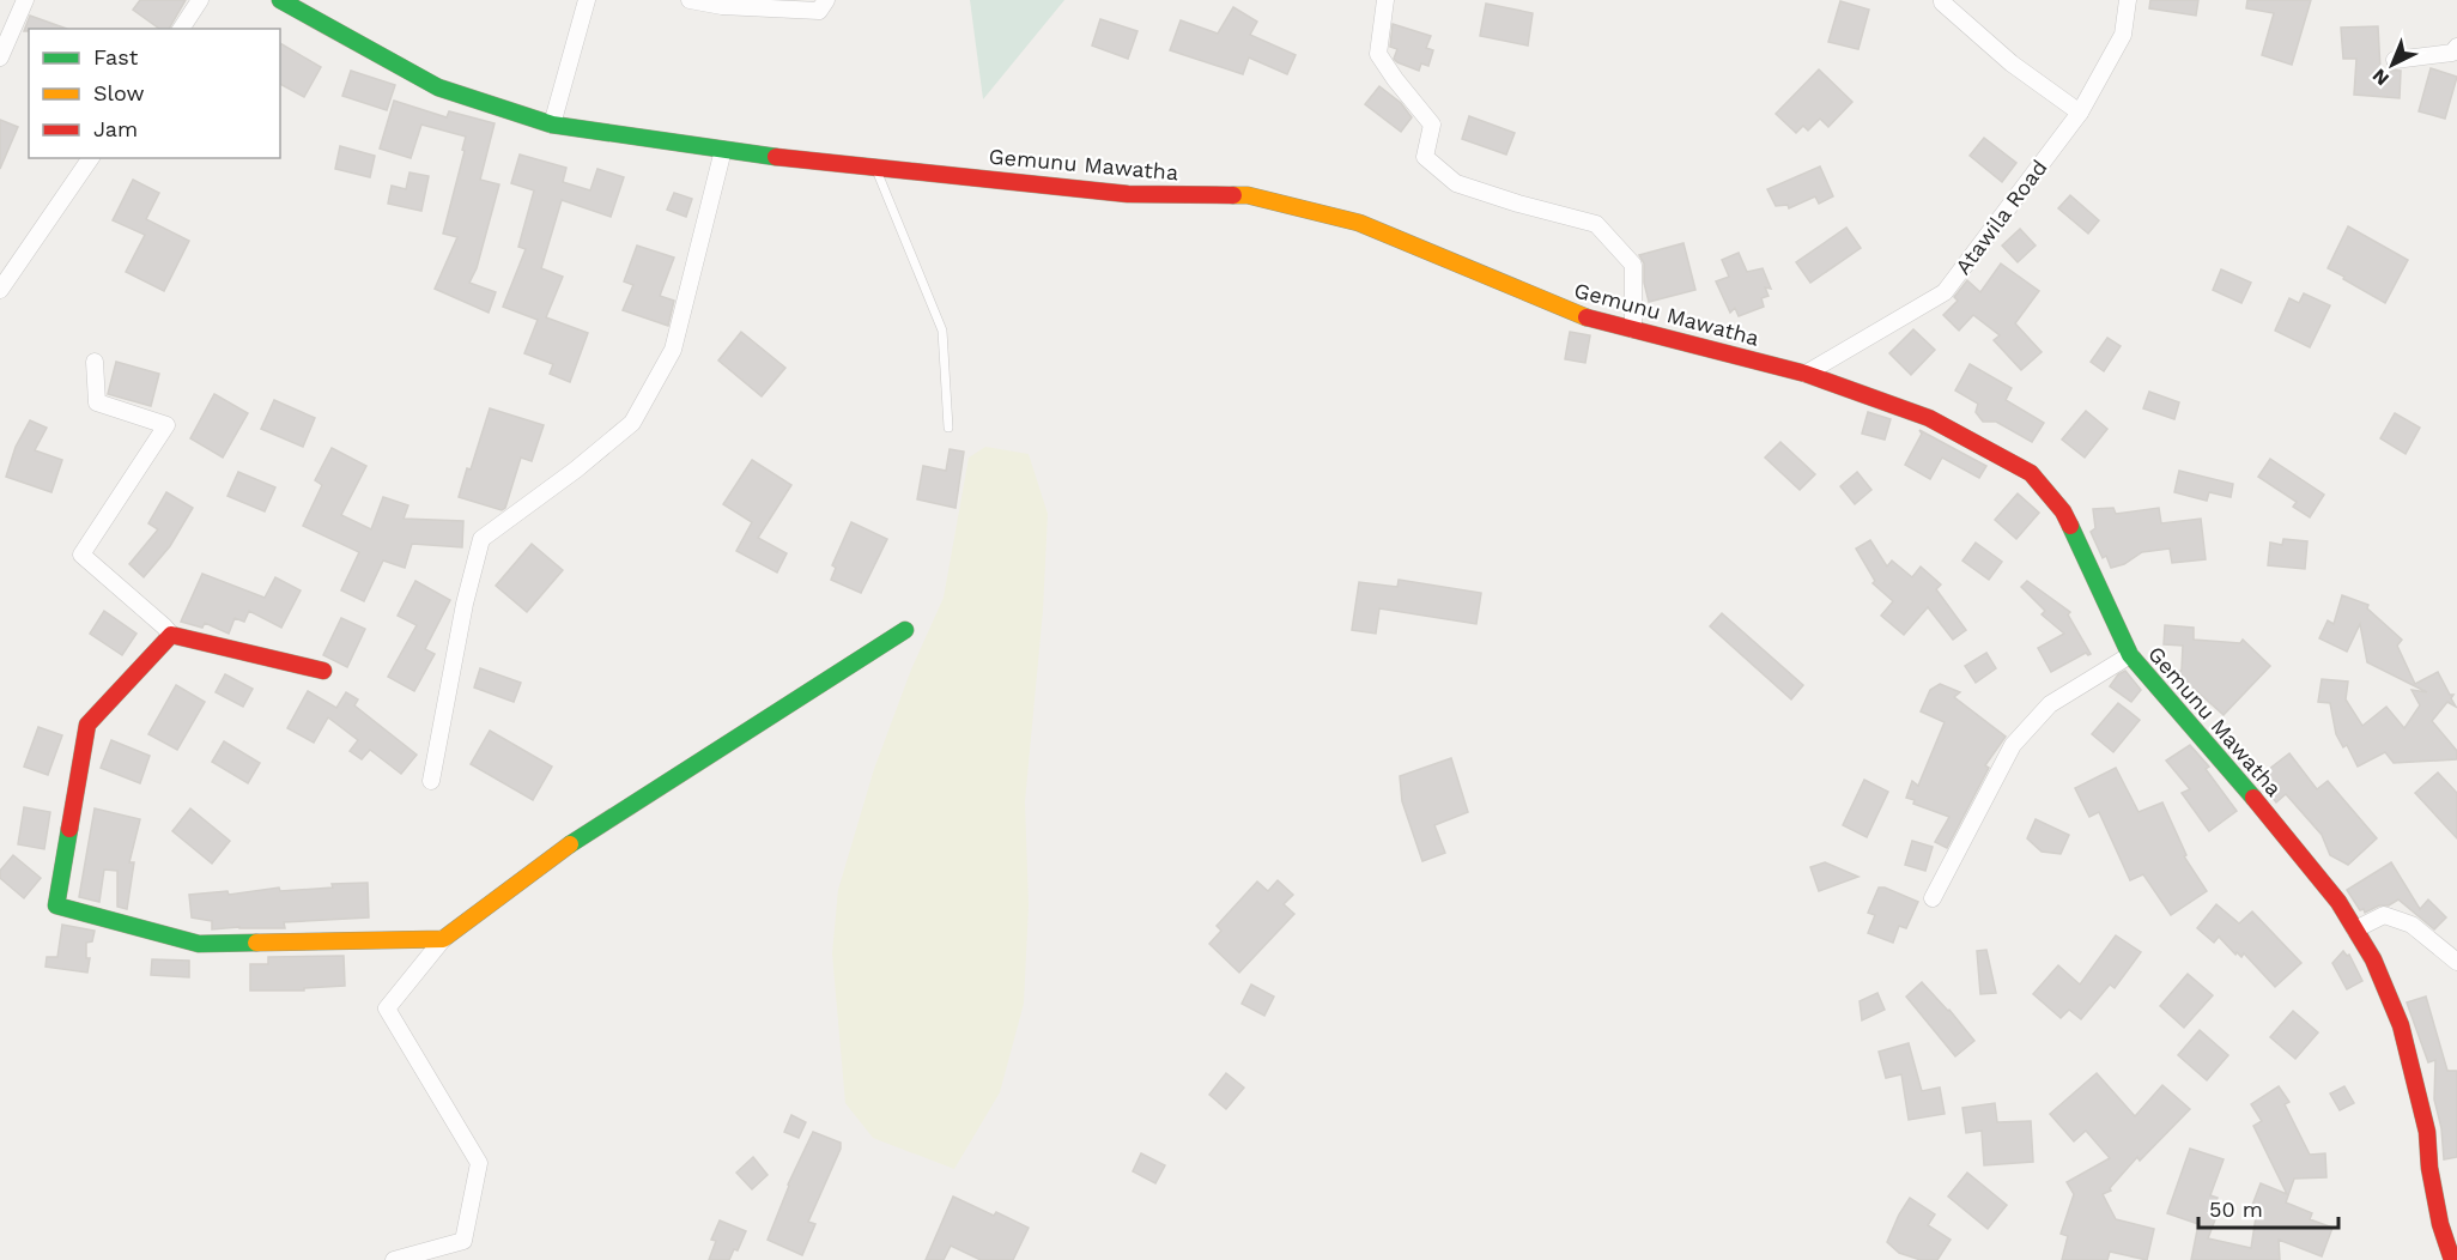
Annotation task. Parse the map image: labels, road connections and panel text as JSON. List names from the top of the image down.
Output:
{
  "streets": {
    "street": ["Gemunu Mawatha", "Atawila Road"]
  },
  "crossings": [
    ["Gemunu Mawatha", "Atawila Road"]
  ],
  "legend": ["Fast", "Slow", "Jam"],
  "scale_bar": "50 m",
  "north": "bottom left"
}
